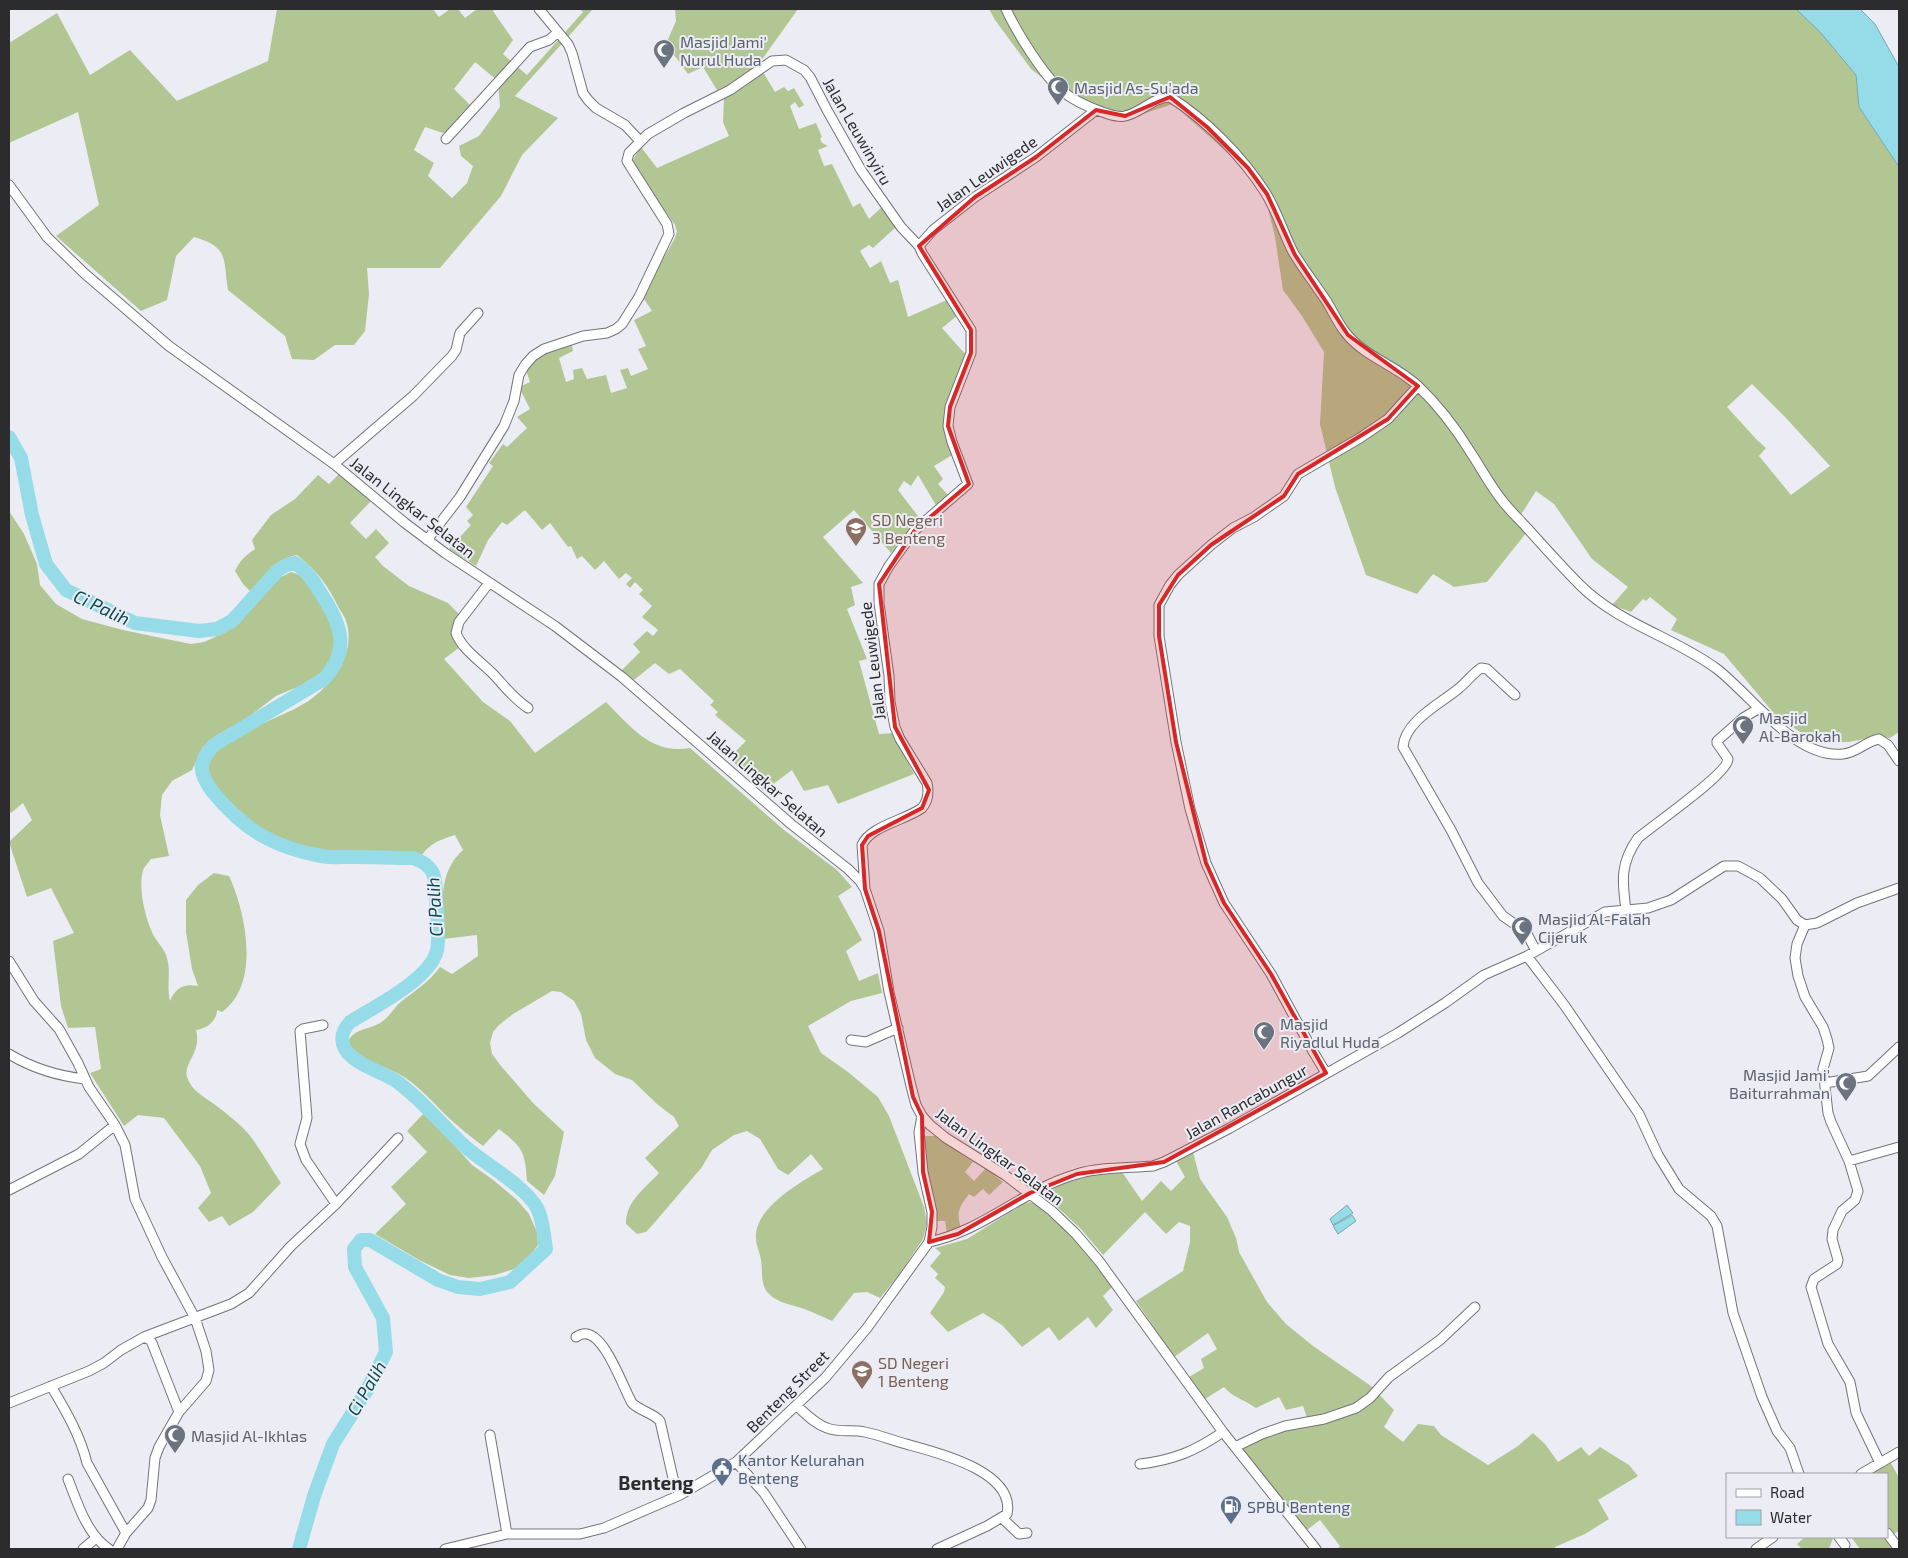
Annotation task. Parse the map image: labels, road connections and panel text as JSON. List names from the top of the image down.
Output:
{
  "streets": {
    "street": [
      "Jalan Leuwinyiru",
      "Jalan Leuwigede",
      "Jalan Lingkar Selatan",
      "Jalan Rancabungur",
      "Benteng Street"
    ]
  },
  "crossings": [
    ["Jalan Leuwinyiru", "Jalan Leuwigede"],
    ["Jalan Leuwinyiru", "Jalan Lingkar Selatan"],
    ["Jalan Leuwigede", "Jalan Lingkar Selatan"],
    ["Jalan Lingkar Selatan", "Jalan Rancabungur"],
    ["Jalan Lingkar Selatan", "Benteng Street"],
    ["Jalan Rancabungur", "Benteng Street"]
  ],
  "districts": ["Benteng"],
  "water": ["Ci Palih"],
  "places": {
    "mosque": [
      "Masjid Jami' Nurul Huda",
      "Masjid As-Su'ada",
      "Masjid Al-Barokah",
      "Masjid Al-Falah Cijeruk",
      "Masjid Riyadlul Huda",
      "Masjid Jami' Baiturrahman",
      "Masjid Al-Ikhlas"
    ],
    "school or university": ["SD Negeri 3 Benteng", "SD Negeri 1 Benteng"],
    "public building": ["Kantor Kelurahan Benteng"],
    "fuel station": ["SPBU Benteng"]
  },
  "legend": ["Road", "Water"]
}
